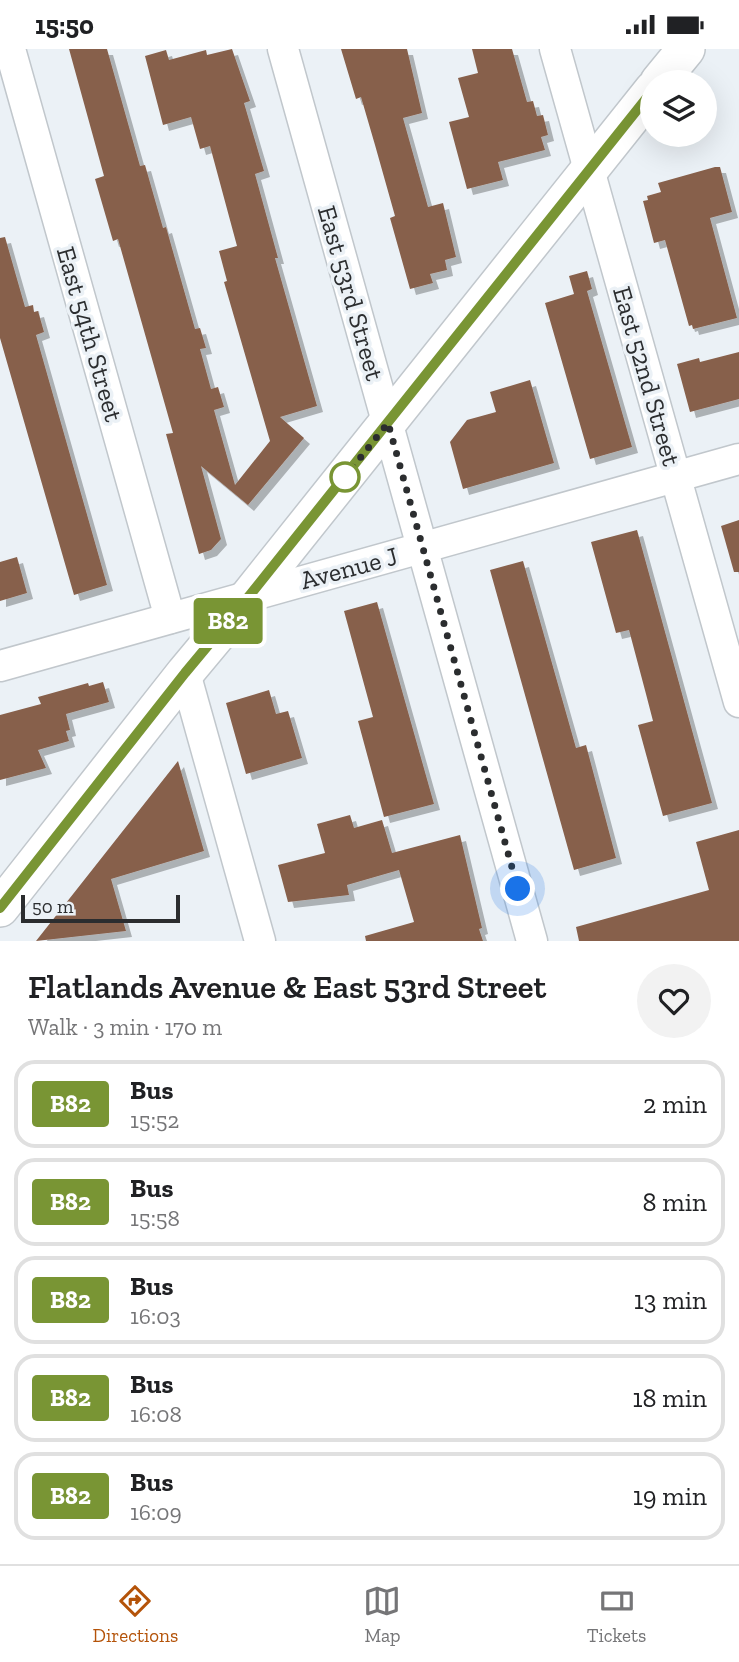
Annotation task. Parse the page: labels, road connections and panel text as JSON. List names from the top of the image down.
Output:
{
  "streets": {
    "street": [
      "East 53rd Street",
      "East 54th Street",
      "East 52nd Street",
      "Avenue J"
    ]
  },
  "crossings": [
    ["East 53rd Street", "Avenue J"],
    ["East 54th Street", "Avenue J"],
    ["East 52nd Street", "Avenue J"]
  ],
  "lines": ["bus line B82"],
  "scale_bar": "50 m",
  "page": {
    "status": "15:50",
    "on_map": "B82",
    "scale": "50 m",
    "heading": ["Flatlands Avenue & East 53rd Street", "Walk · 3 min · 170 m"],
    "list": [
      {
        "mark": "B82",
        "name": "Bus",
        "note": "15:52",
        "value": "2 min"
      },
      {
        "mark": "B82",
        "name": "Bus",
        "note": "15:58",
        "value": "8 min"
      },
      {
        "mark": "B82",
        "name": "Bus",
        "note": "16:03",
        "value": "13 min"
      },
      {
        "mark": "B82",
        "name": "Bus",
        "note": "16:08",
        "value": "18 min"
      },
      {
        "mark": "B82",
        "name": "Bus",
        "note": "16:09",
        "value": "19 min"
      }
    ],
    "tabs": ["Directions", "Map", "Tickets"]
  }
}
